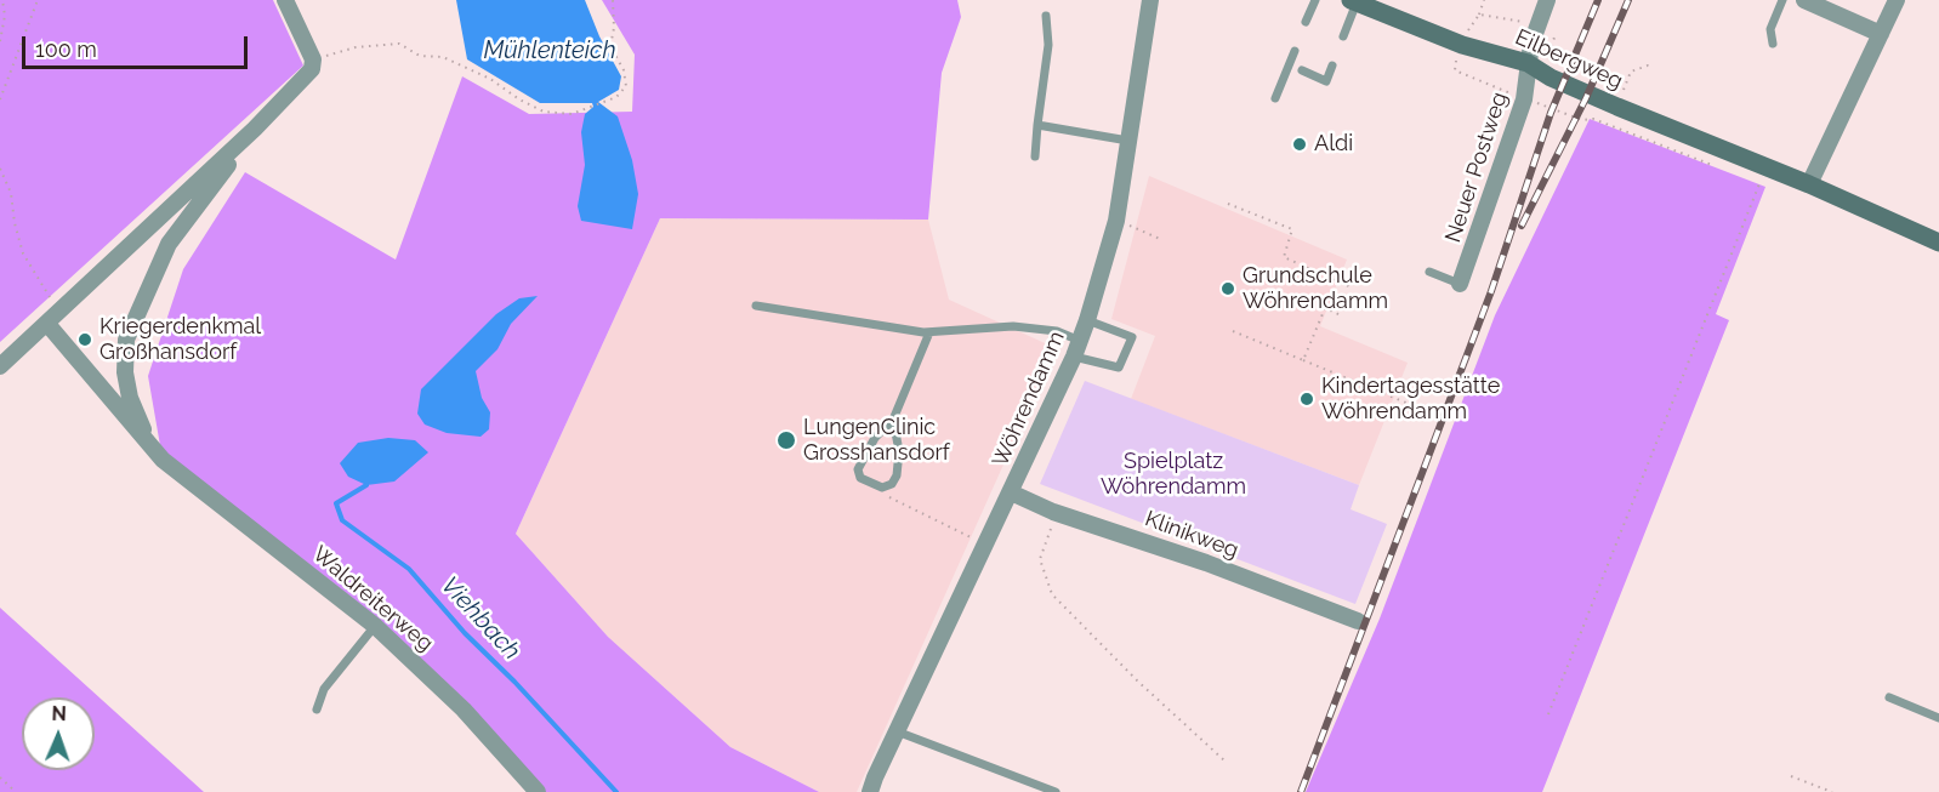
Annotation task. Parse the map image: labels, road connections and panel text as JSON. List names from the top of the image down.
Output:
{
  "streets": {
    "main road": ["Eilbergweg"],
    "street": [
      "Neuer Postweg",
      "Wöhrendamm",
      "Klinikweg",
      "Waldreiterweg"
    ]
  },
  "crossings": [
    ["Eilbergweg", "Neuer Postweg"],
    ["Wöhrendamm", "Klinikweg"]
  ],
  "water": ["Mühlenteich", "Viehbach"],
  "parks": ["Spielplatz Wöhrendamm"],
  "places": [
    "Aldi",
    "Grundschule Wöhrendamm",
    "Kriegerdenkmal Großhansdorf",
    "Kindertagesstätte Wöhrendamm",
    "LungenClinic Grosshansdorf"
  ],
  "scale_bar": "100 m",
  "north": "top"
}
